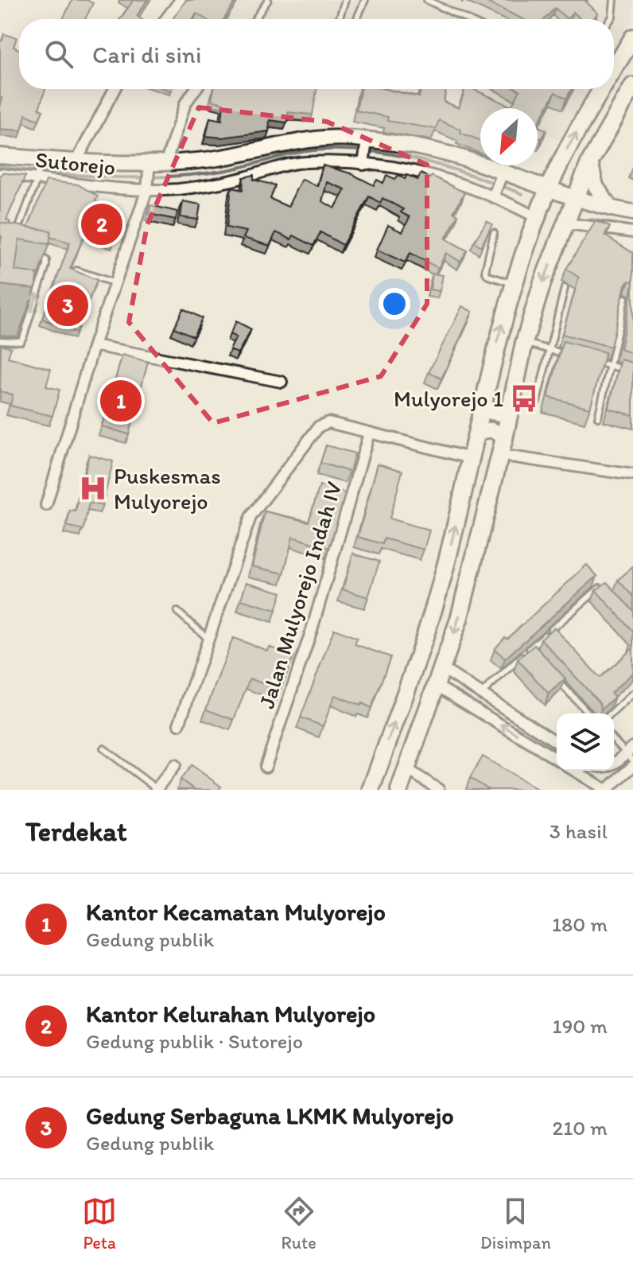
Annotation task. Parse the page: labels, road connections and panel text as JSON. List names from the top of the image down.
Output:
{
  "streets": {
    "street": ["Sutorejo", "Jalan Mulyorejo Indah IV"]
  },
  "places": {
    "bus stop": ["Mulyorejo 1"],
    "hospital": ["Puskesmas Mulyorejo"]
  },
  "north": "bottom left",
  "page": {
    "search": "Cari di sini",
    "pins": ["2", "3", "1"],
    "heading": ["Terdekat", "3 hasil"],
    "list": [
      {
        "mark": "1",
        "name": "Kantor Kecamatan Mulyorejo",
        "note": "Gedung publik",
        "value": "180 m"
      },
      {
        "mark": "2",
        "name": "Kantor Kelurahan Mulyorejo",
        "note": "Gedung publik · Sutorejo",
        "value": "190 m"
      },
      {
        "mark": "3",
        "name": "Gedung Serbaguna LKMK Mulyorejo",
        "note": "Gedung publik",
        "value": "210 m"
      }
    ],
    "nav": ["Peta", "Rute", "Disimpan"]
  }
}
